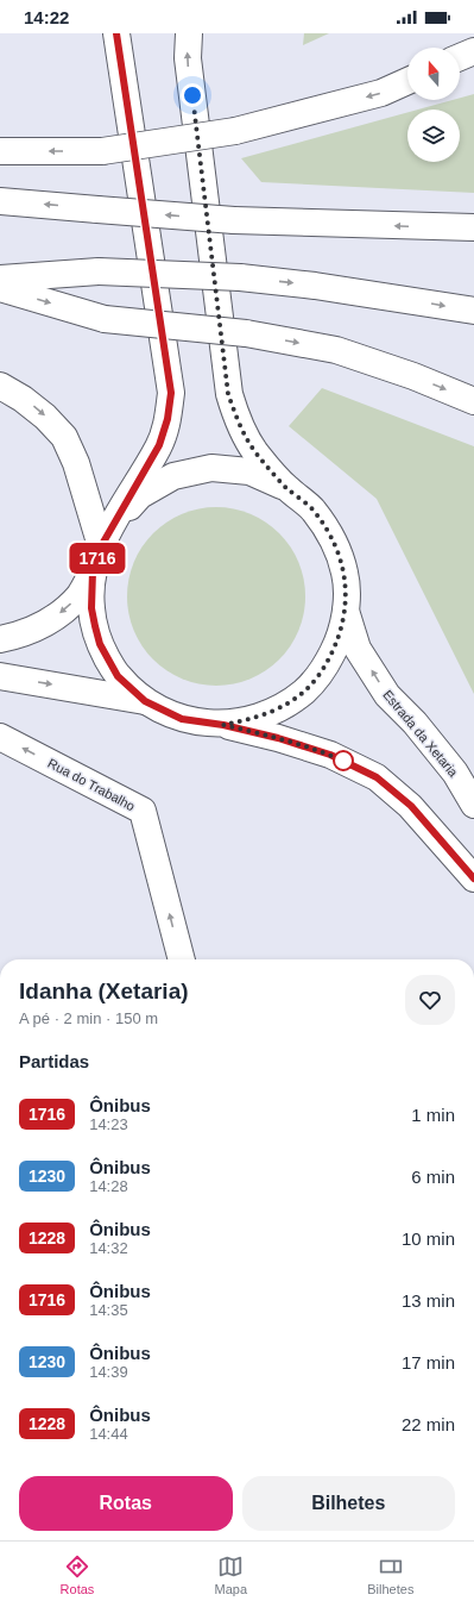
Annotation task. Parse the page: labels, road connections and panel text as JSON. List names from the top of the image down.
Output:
{
  "streets": {
    "main road": ["Estrada da Xetaria", "Rua do Trabalho"]
  },
  "one_way": ["Estrada da Xetaria"],
  "lines": ["bus line 1716"],
  "north": "top",
  "page": {
    "status": "14:22",
    "on_map": "1716",
    "heading": [
      ["Idanha (Xetaria)", "A pé · 2 min · 150 m"],
      "Partidas"
    ],
    "list": [
      {
        "mark": "1716",
        "name": "Ônibus",
        "note": "14:23",
        "value": "1 min"
      },
      {
        "mark": "1230",
        "name": "Ônibus",
        "note": "14:28",
        "value": "6 min"
      },
      {
        "mark": "1228",
        "name": "Ônibus",
        "note": "14:32",
        "value": "10 min"
      },
      {
        "mark": "1716",
        "name": "Ônibus",
        "note": "14:35",
        "value": "13 min"
      },
      {
        "mark": "1230",
        "name": "Ônibus",
        "note": "14:39",
        "value": "17 min"
      },
      {
        "mark": "1228",
        "name": "Ônibus",
        "note": "14:44",
        "value": "22 min"
      }
    ],
    "buttons": ["Rotas", "Bilhetes"],
    "tabs": ["Rotas", "Mapa", "Bilhetes"]
  }
}
